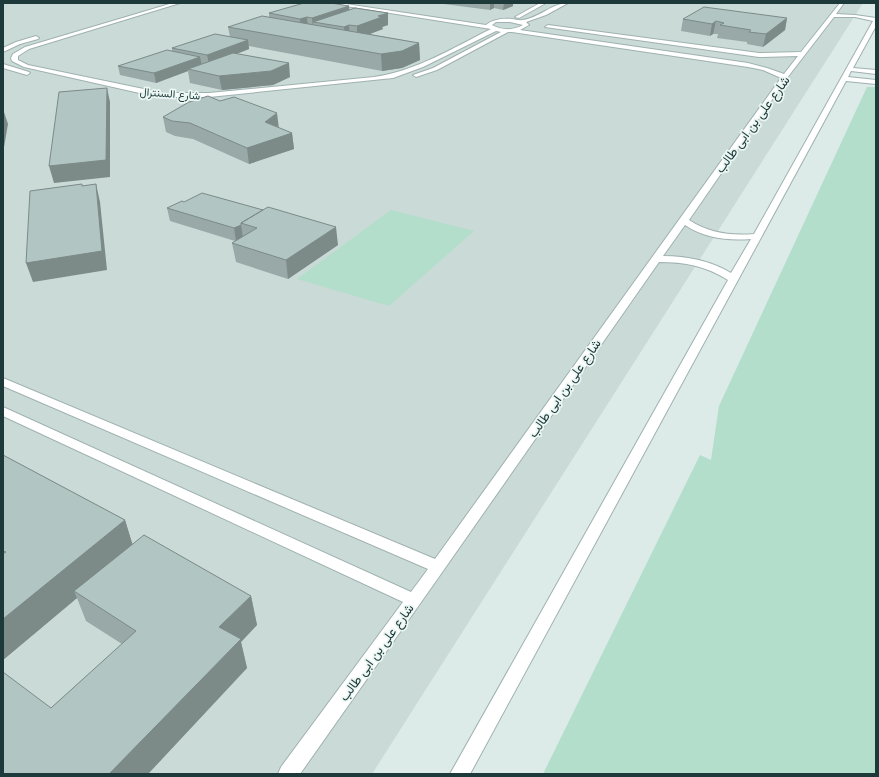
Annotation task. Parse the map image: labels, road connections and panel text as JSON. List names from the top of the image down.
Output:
{
  "streets": {
    "street": ["شارع السنترال", "شارع على بن ابى طالب"]
  }
}
